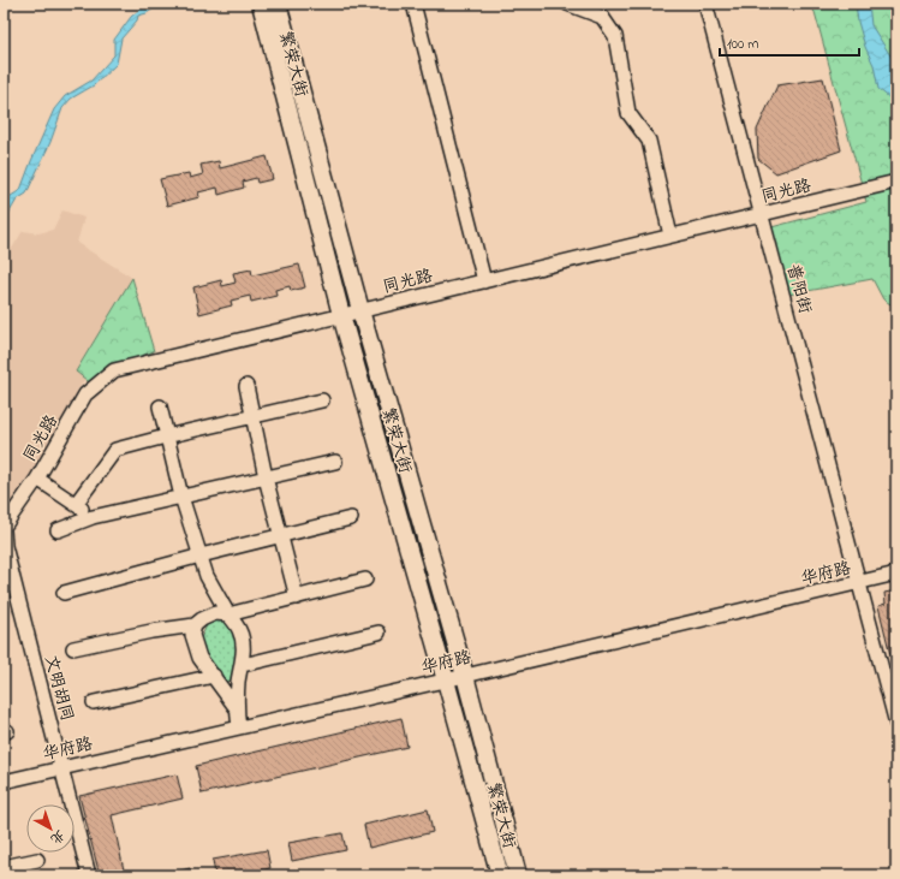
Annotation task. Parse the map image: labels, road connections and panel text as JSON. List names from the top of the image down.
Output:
{
  "streets": {
    "main road": ["繁荣大街"],
    "street": [
      "同光路",
      "普阳街",
      "华府路",
      "文明胡同"
    ]
  },
  "crossings": [
    ["繁荣大街", "同光路"],
    ["繁荣大街", "华府路"],
    ["同光路", "普阳街"],
    ["普阳街", "华府路"],
    ["华府路", "文明胡同"]
  ],
  "scale_bar": "100 m",
  "north": "bottom right"
}
